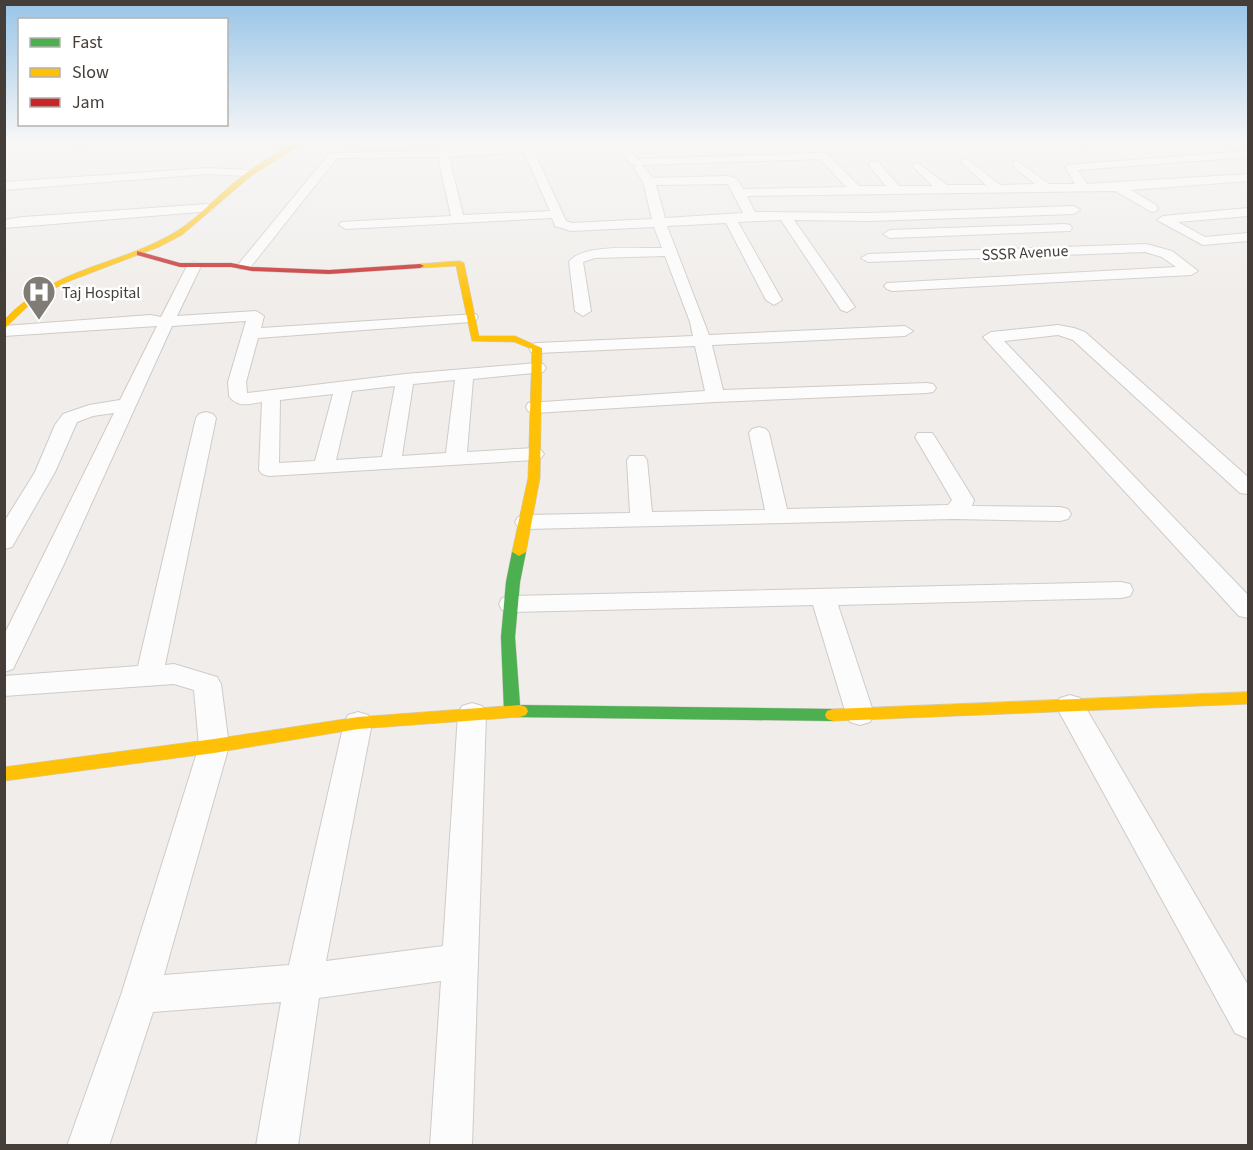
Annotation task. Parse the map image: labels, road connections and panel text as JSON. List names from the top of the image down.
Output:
{
  "streets": {
    "street": ["SSSR Avenue"]
  },
  "places": {
    "hospital": ["Taj Hospital"]
  },
  "legend": ["Fast", "Slow", "Jam"]
}
